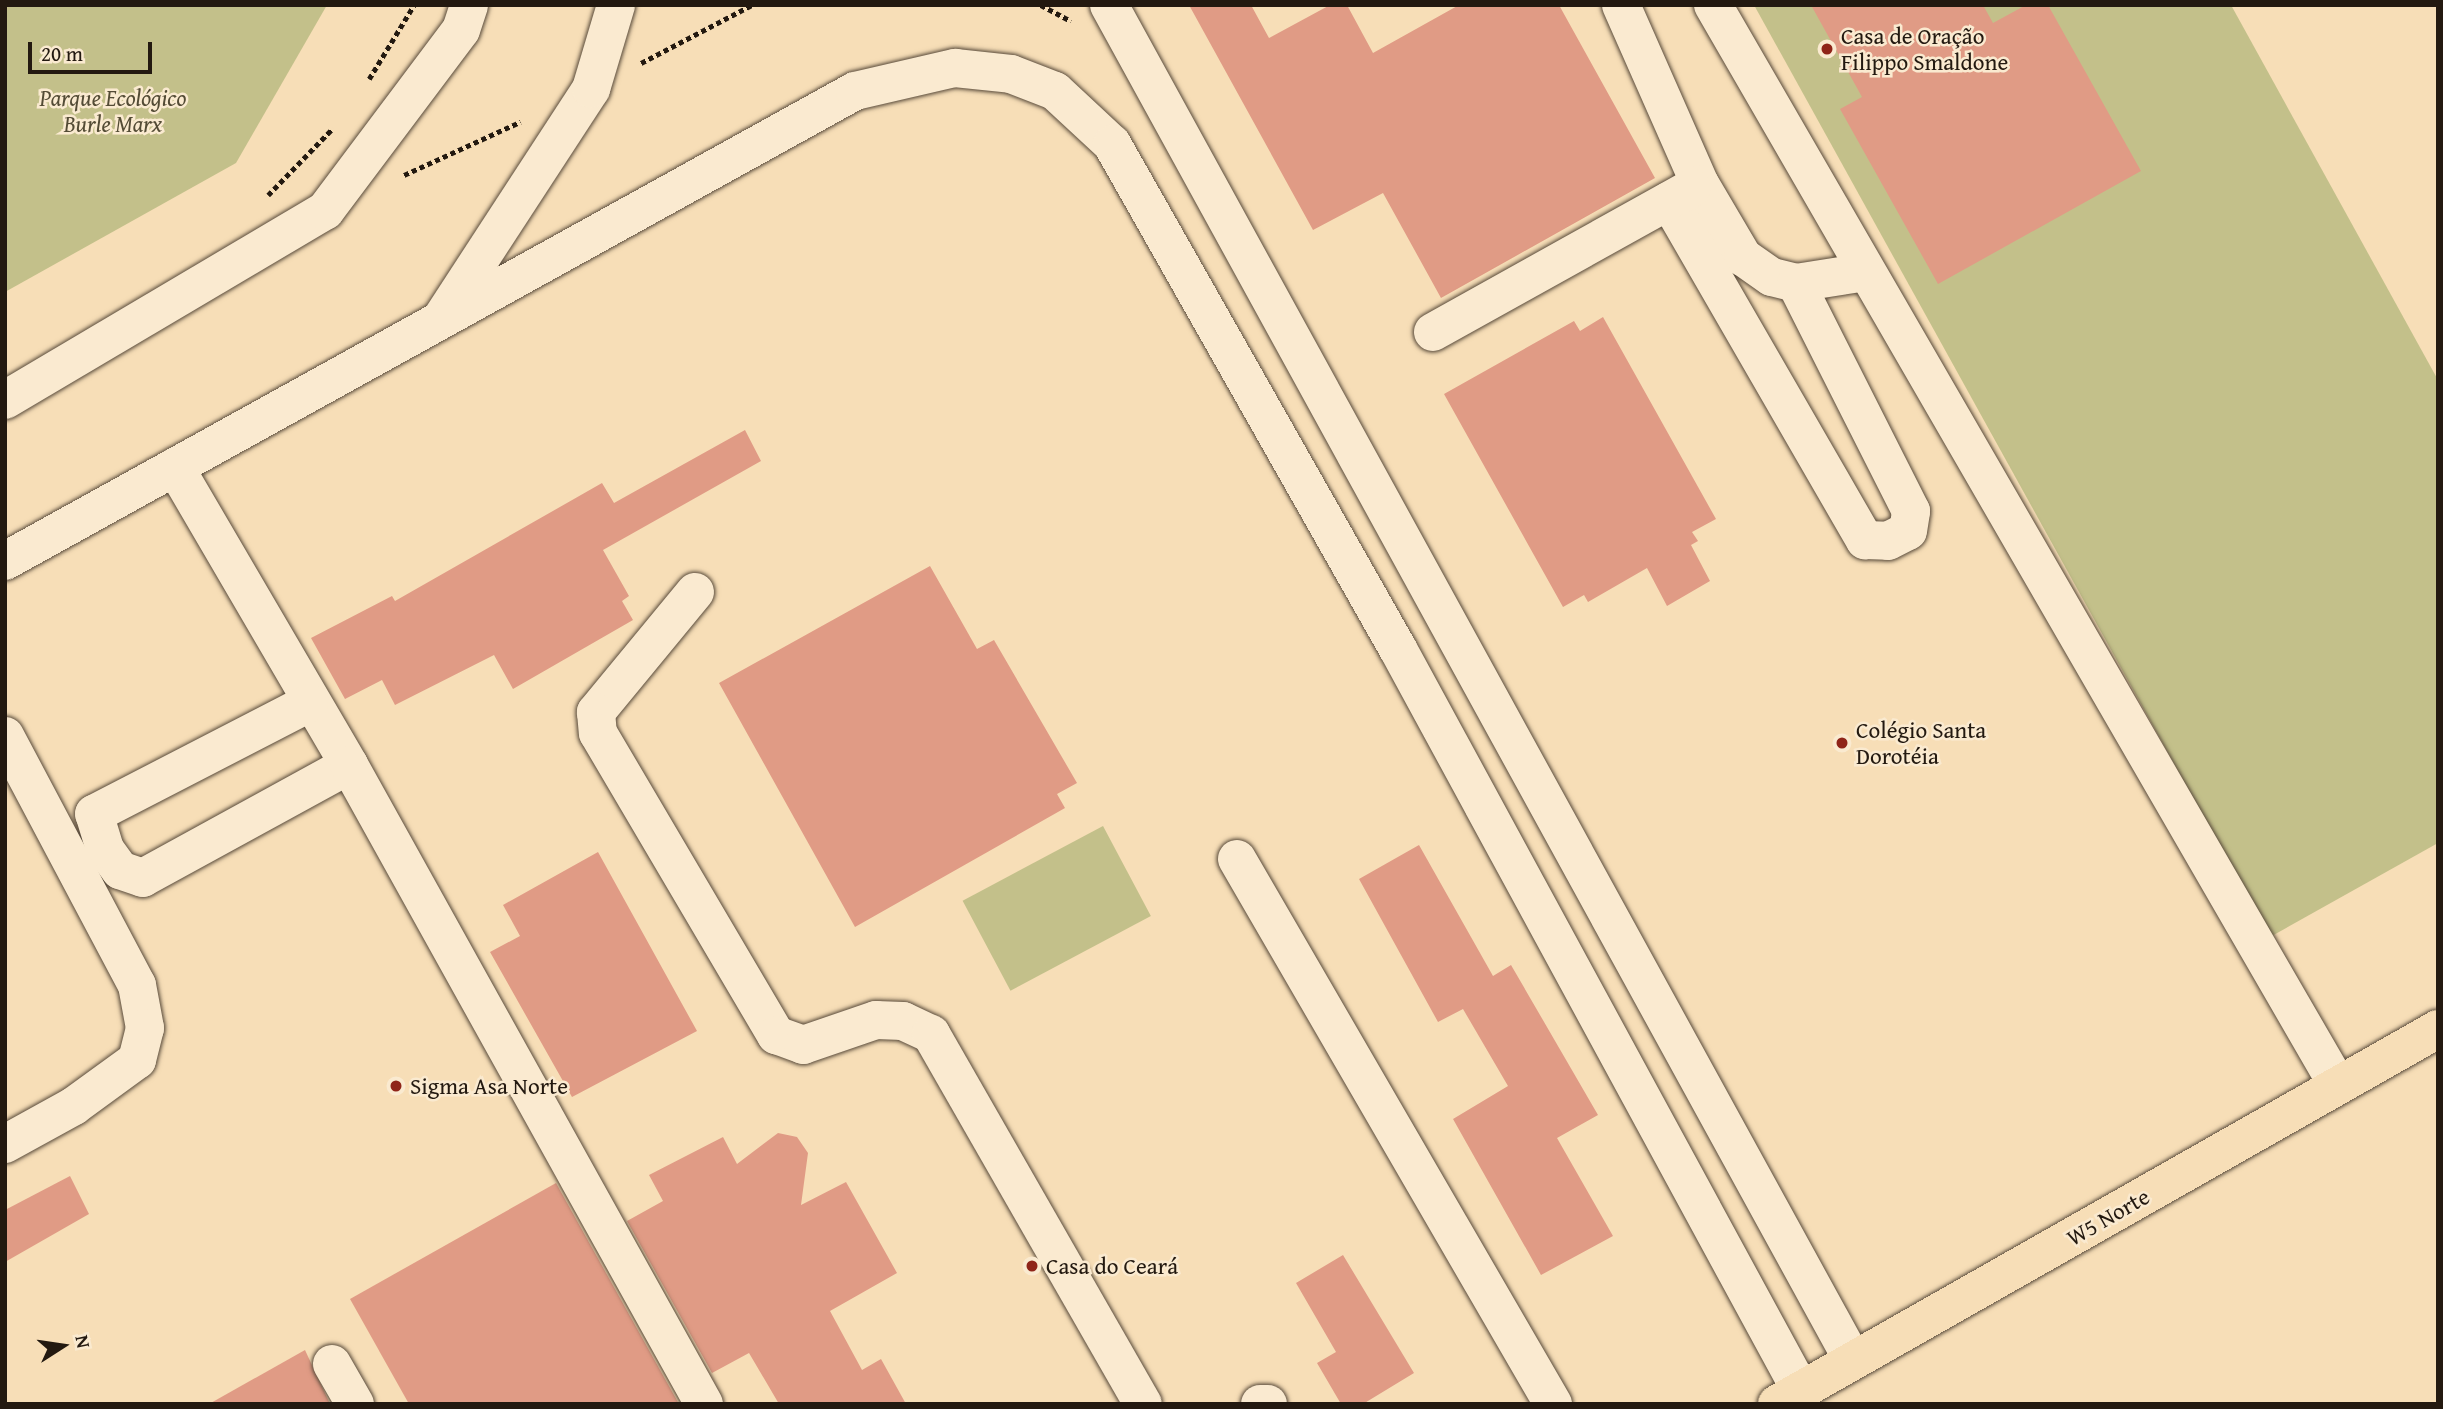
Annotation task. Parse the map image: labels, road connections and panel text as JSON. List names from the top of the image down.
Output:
{
  "streets": {
    "main road": ["W5 Norte"]
  },
  "parks": ["Parque Ecológico Burle Marx"],
  "places": [
    "Casa de Oração Filippo Smaldone",
    "Colégio Santa Dorotéia",
    "Sigma Asa Norte",
    "Casa do Ceará"
  ],
  "scale_bar": "20 m",
  "north": "right"
}
